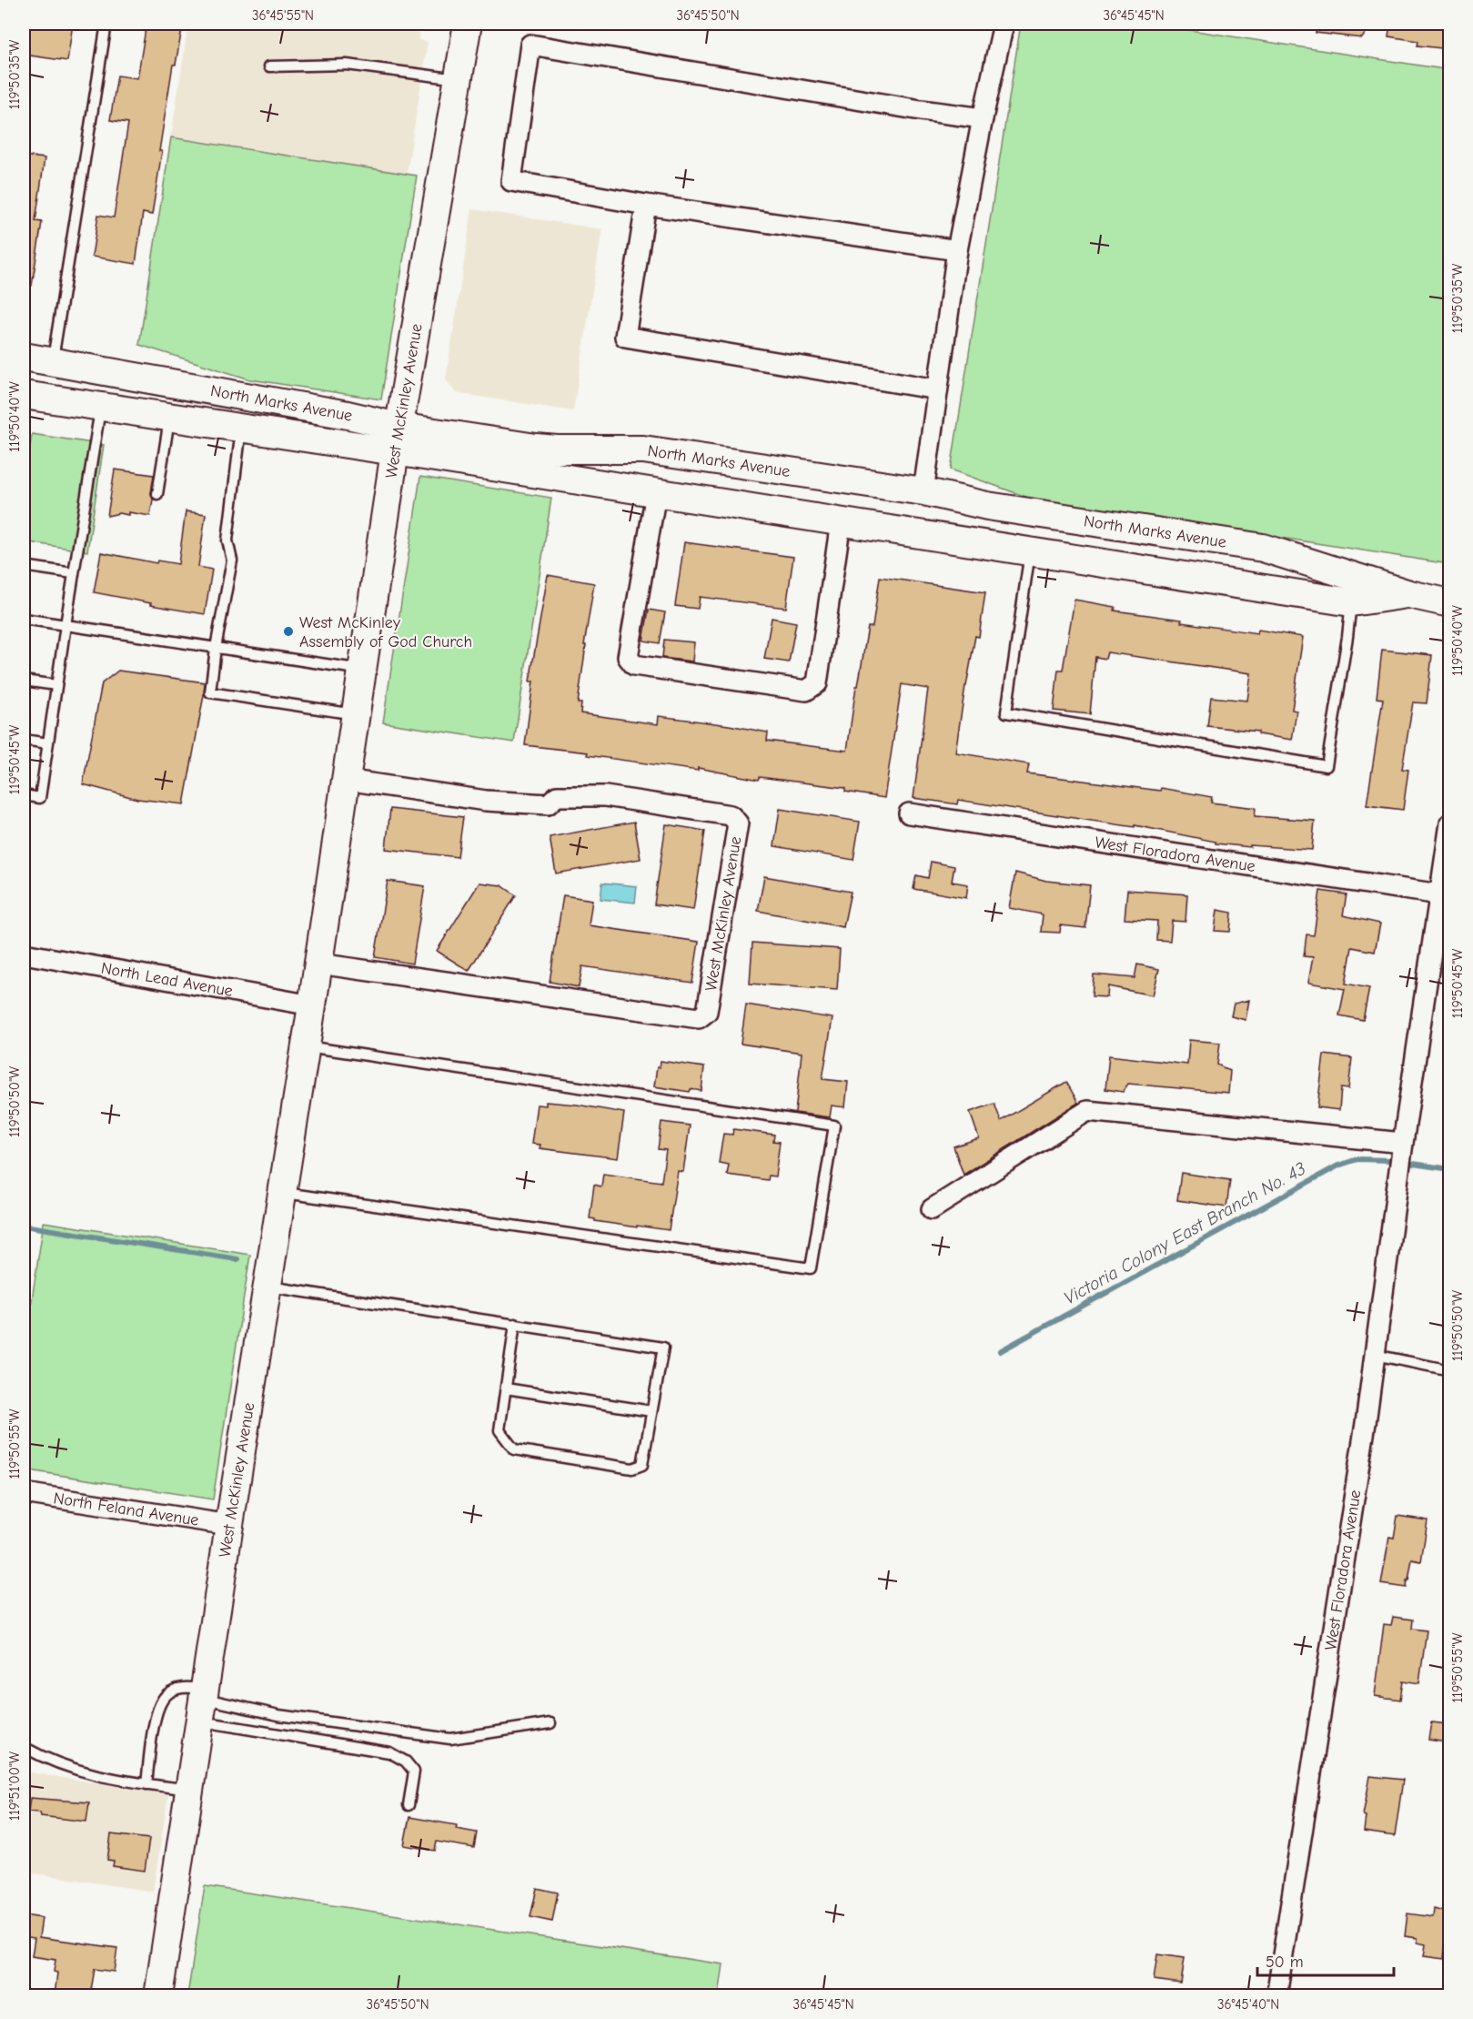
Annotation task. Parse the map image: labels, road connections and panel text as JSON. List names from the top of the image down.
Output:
{
  "streets": {
    "main road": ["West McKinley Avenue", "North Marks Avenue"],
    "street": ["West Floradora Avenue", "North Lead Avenue", "North Feland Avenue"]
  },
  "crossings": [
    ["West McKinley Avenue", "North Marks Avenue"],
    ["West McKinley Avenue", "North Lead Avenue"],
    ["West McKinley Avenue", "North Feland Avenue"]
  ],
  "water": ["Victoria Colony East Branch No. 43"],
  "places": ["West McKinley Assembly of God Church"],
  "scale_bar": "50 m",
  "coordinates": [
    "36°45'55\"N",
    "36°45'50\"N",
    "36°45'45\"N",
    "119°50'35\"W",
    "119°50'40\"W",
    "119°50'45\"W",
    "119°50'50\"W",
    "119°50'55\"W",
    "119°51'00\"W",
    "36°45'40\"N"
  ]
}
